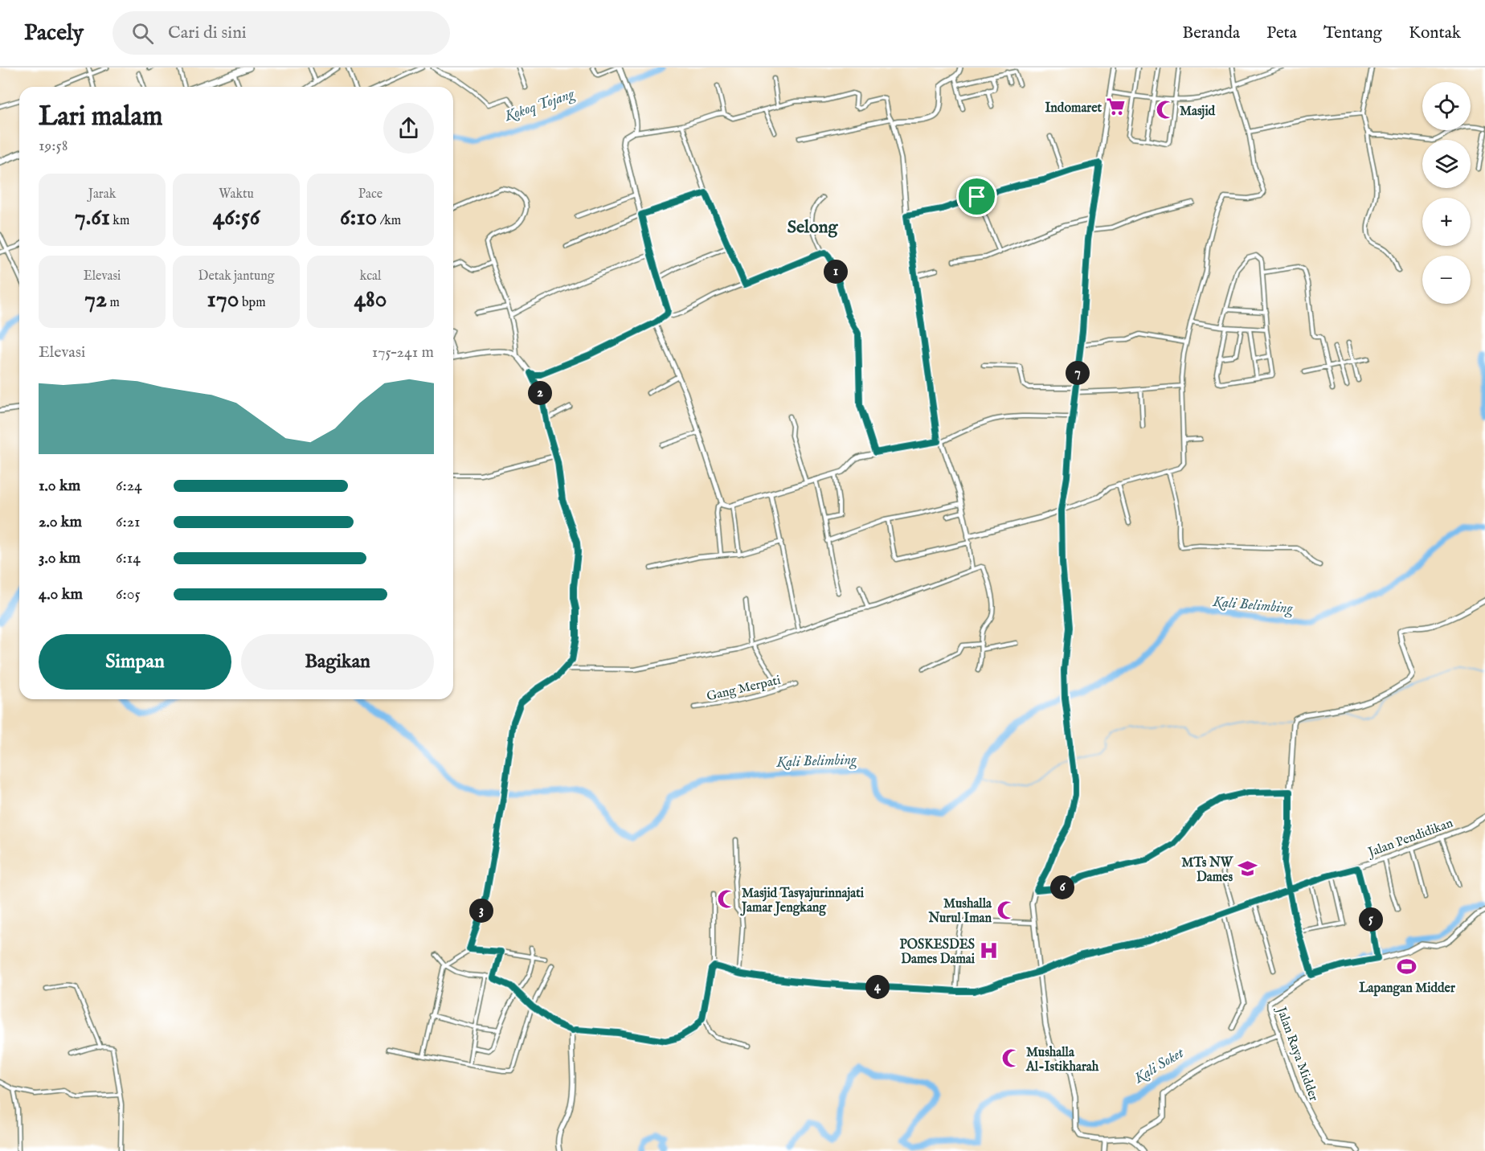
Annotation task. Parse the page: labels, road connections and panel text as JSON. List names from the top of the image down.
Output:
{
  "streets": {
    "street": ["Gang Merpati", "Jalan Pendidikan", "Jalan Raya Midder"]
  },
  "districts": ["Selong"],
  "water": ["Kokoq Tojang", "Kali Belimbing", "Kali Soket"],
  "places": {
    "supermarket": ["Indomaret"],
    "mosque": [
      "Masjid",
      "Masjid Tasyajurinnajati Jamar Jengkang",
      "Mushalla Nurul Iman",
      "Mushalla Al-Istikharah"
    ],
    "school or university": ["MTs NW Dames"],
    "hospital": ["POSKESDES Dames Damai"],
    "sports": ["Lapangan Midder"]
  },
  "page": {
    "header": "Pacely",
    "search": "Cari di sini",
    "nav": [
      "Beranda",
      "Peta",
      "Tentang",
      "Kontak"
    ],
    "map_buttons": ["+", "−"],
    "heading": ["Lari malam", "19:58"],
    "stats": [
      ["Jarak", "7.61 km"],
      ["Waktu", "46:56"],
      ["Pace", "6:10 /km"],
      ["Elevasi", "72 m"],
      ["Detak jantung", "170 bpm"],
      ["kcal", "480"]
    ],
    "pins": [
      "1",
      "7",
      "2",
      "6",
      "3",
      "5",
      "4"
    ],
    "chart": ["Elevasi", "175–241 m"],
    "list": [
      {
        "name": "1.0 km",
        "note": "6:24"
      },
      {
        "name": "2.0 km",
        "note": "6:21"
      },
      {
        "name": "3.0 km",
        "note": "6:14"
      },
      {
        "name": "4.0 km",
        "note": "6:05"
      }
    ],
    "buttons": ["Simpan", "Bagikan"]
  }
}
